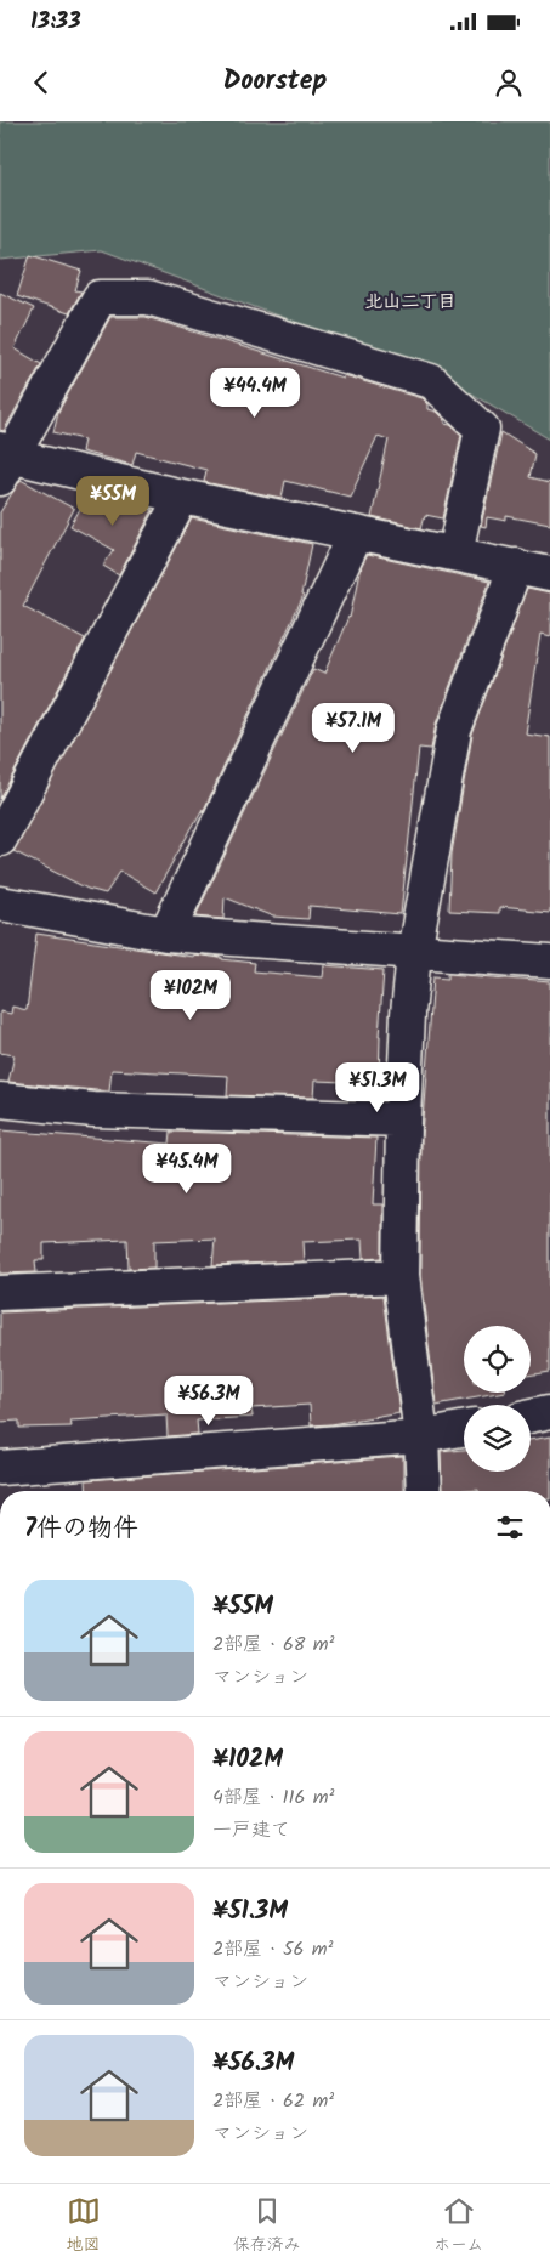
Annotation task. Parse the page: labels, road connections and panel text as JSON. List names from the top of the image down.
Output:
{
  "districts": ["北山二丁目"],
  "page": {
    "status": "13:33",
    "header": "Doorstep",
    "price": [
      "¥44.4M",
      "¥55M",
      "¥57.1M",
      "¥102M",
      "¥51.3M",
      "¥45.4M",
      "¥56.3M"
    ],
    "heading": "7件の物件",
    "list": [
      {
        "name": "¥55M",
        "note": "2部屋 · 68 m² · マンション"
      },
      {
        "name": "¥102M",
        "note": "4部屋 · 116 m² · 一戸建て"
      },
      {
        "name": "¥51.3M",
        "note": "2部屋 · 56 m² · マンション"
      },
      {
        "name": "¥56.3M",
        "note": "2部屋 · 62 m² · マンション"
      }
    ],
    "tabs": ["地図", "保存済み", "ホーム"]
  }
}
